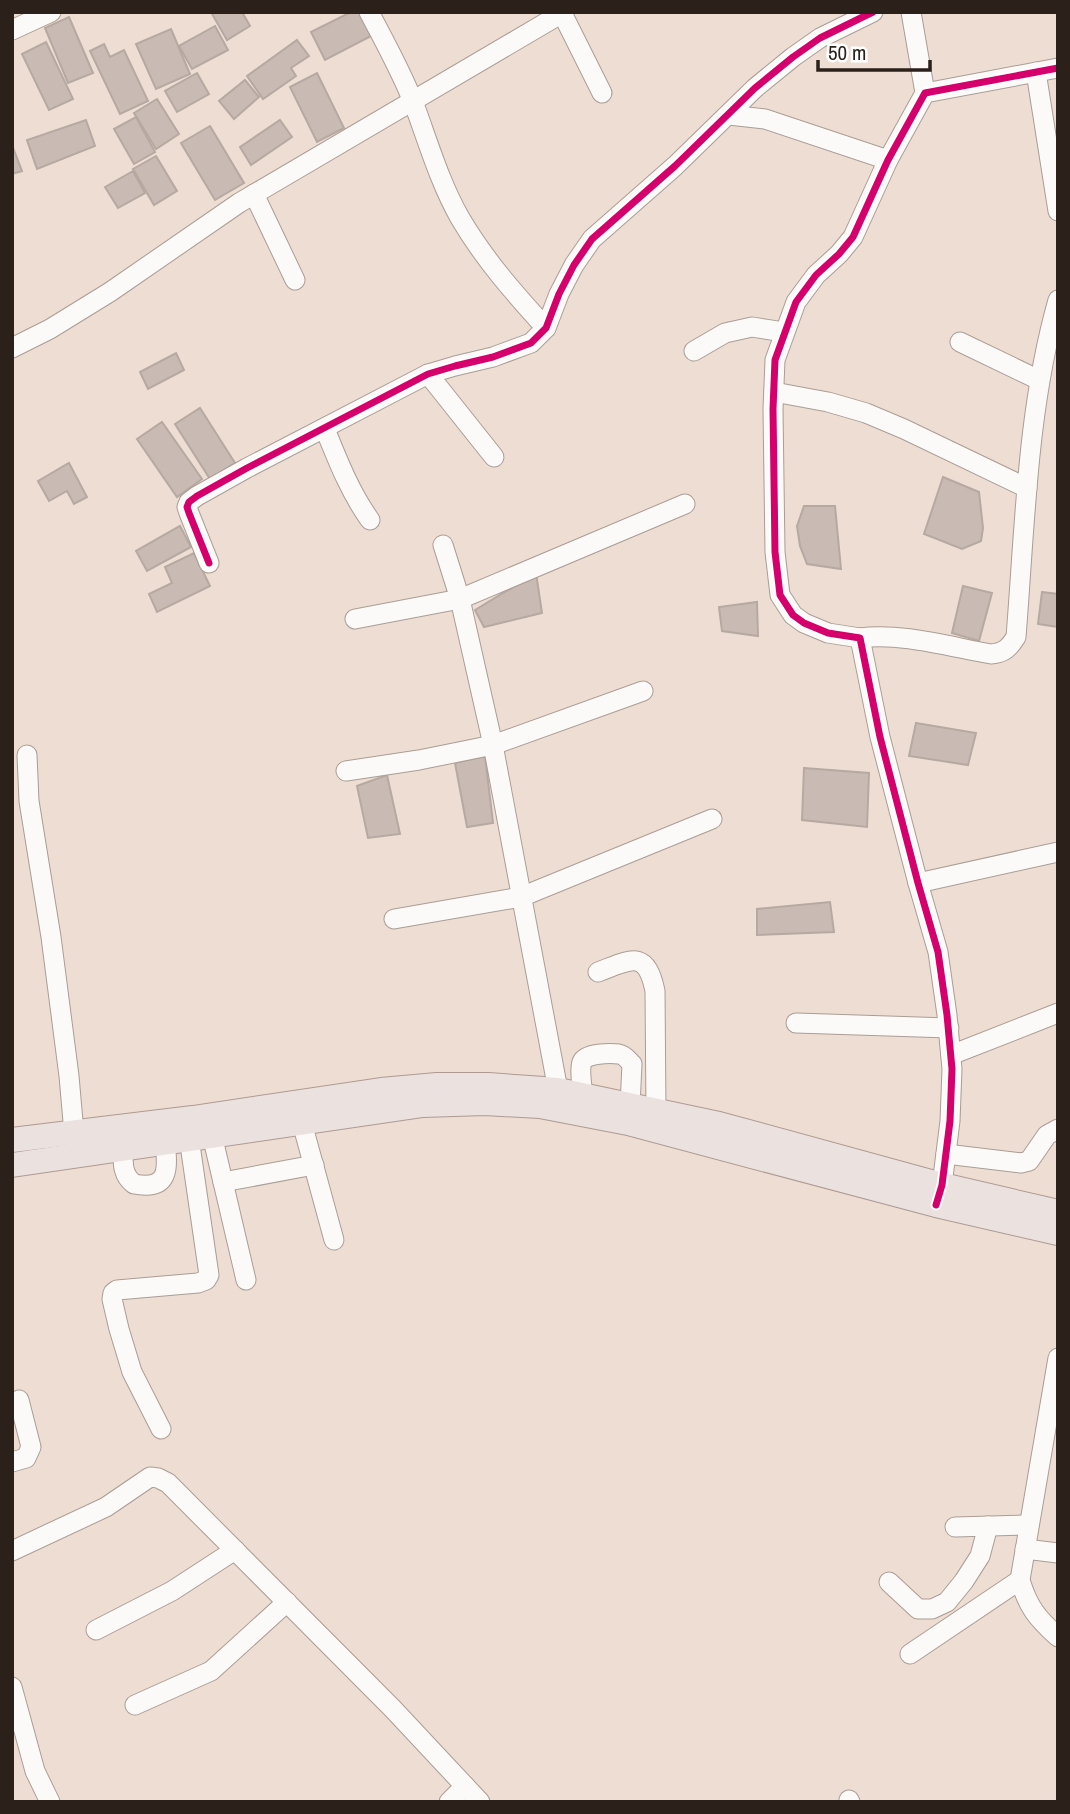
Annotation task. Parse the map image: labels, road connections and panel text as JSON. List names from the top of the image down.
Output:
{
  "scale_bar": "50 m"
}
